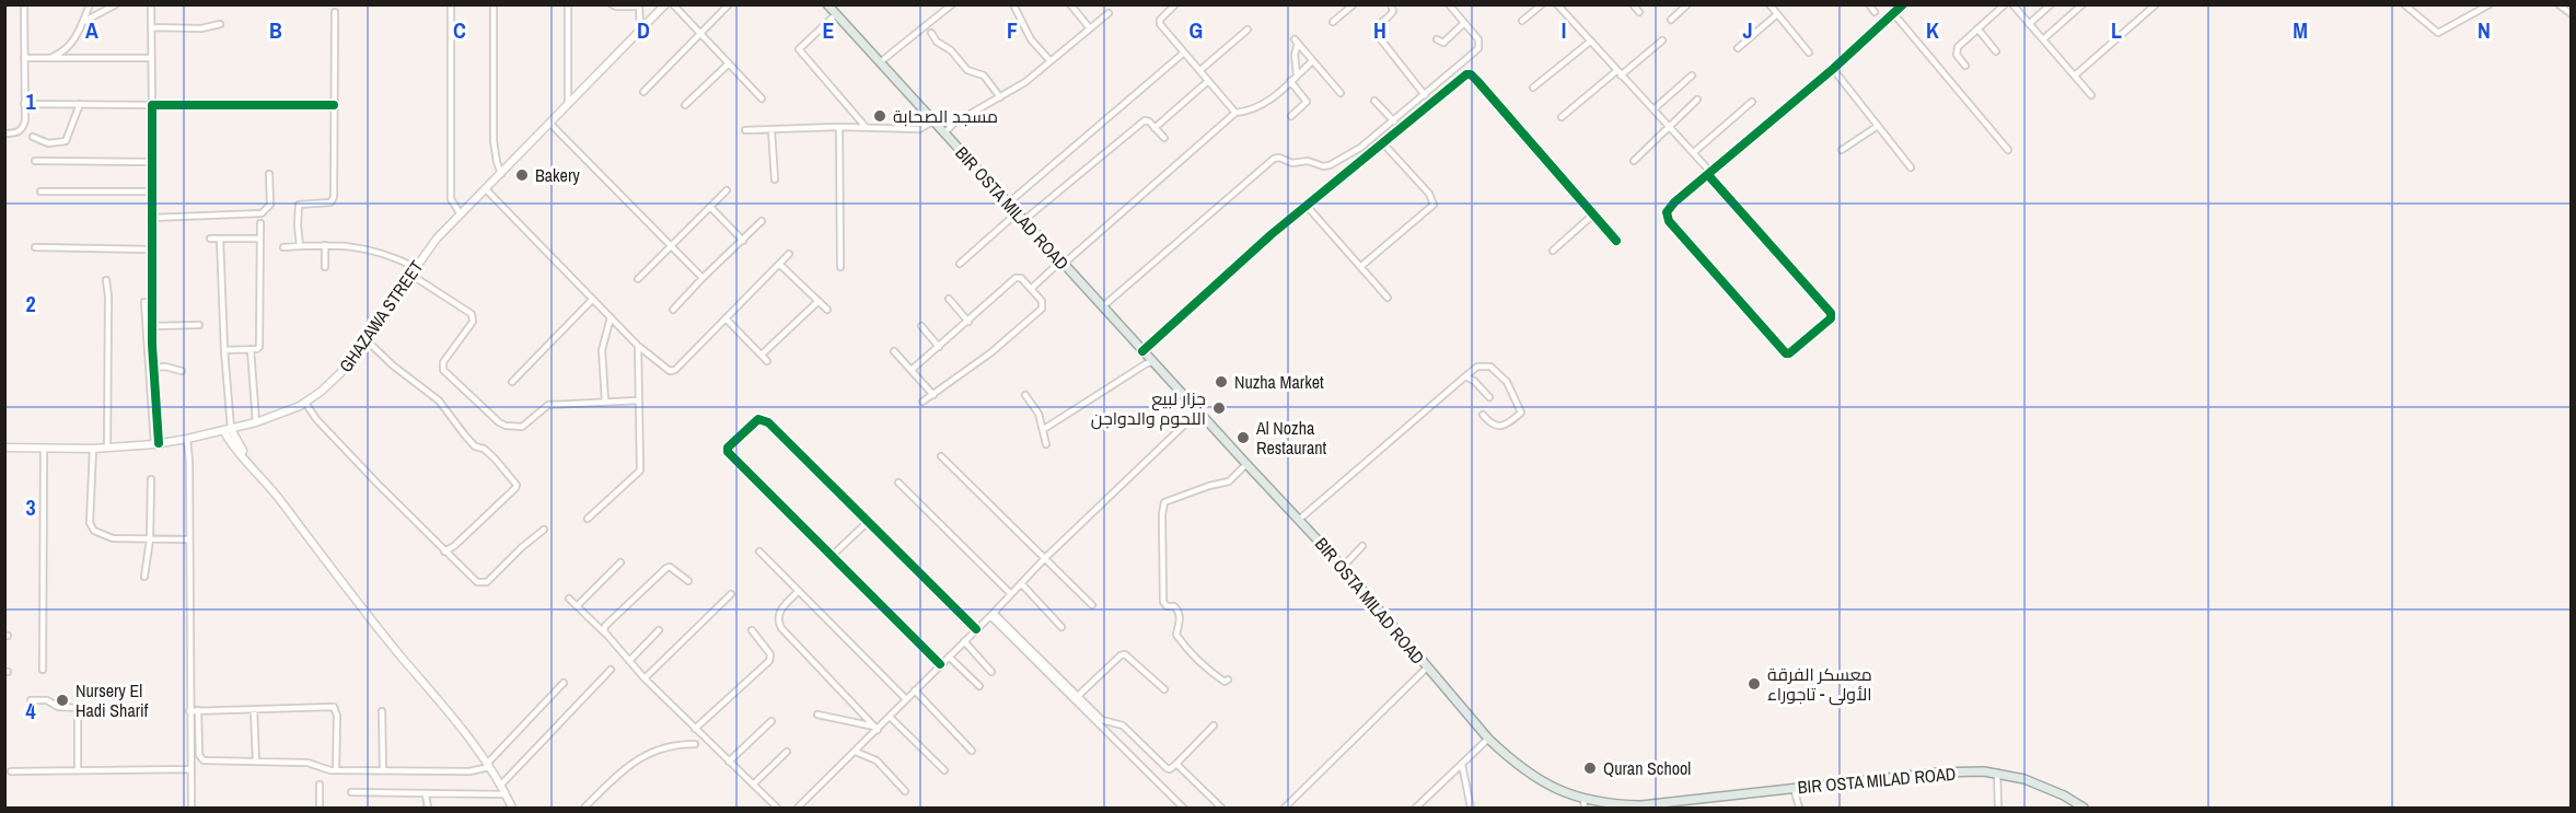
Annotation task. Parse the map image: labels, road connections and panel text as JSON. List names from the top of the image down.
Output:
{
  "streets": {
    "main road": ["BIR OSTA MILAD ROAD", "GHAZAWA STREET"]
  },
  "places": [
    "مسجد الصحابة",
    "Bakery",
    "Nuzha Market",
    "جزار لبيع اللحوم والدواجن",
    "Al Nozha Restaurant",
    "معسكر الفرقة الأولى - تاجوراء",
    "Nursery El Hadi Sharif",
    "Quran School"
  ],
  "grid": {
    "columns": [
      "A",
      "B",
      "C",
      "D",
      "E",
      "F",
      "G",
      "H",
      "I",
      "J",
      "K",
      "L",
      "M",
      "N"
    ],
    "rows": [
      "1",
      "2",
      "3",
      "4"
    ]
  }
}
